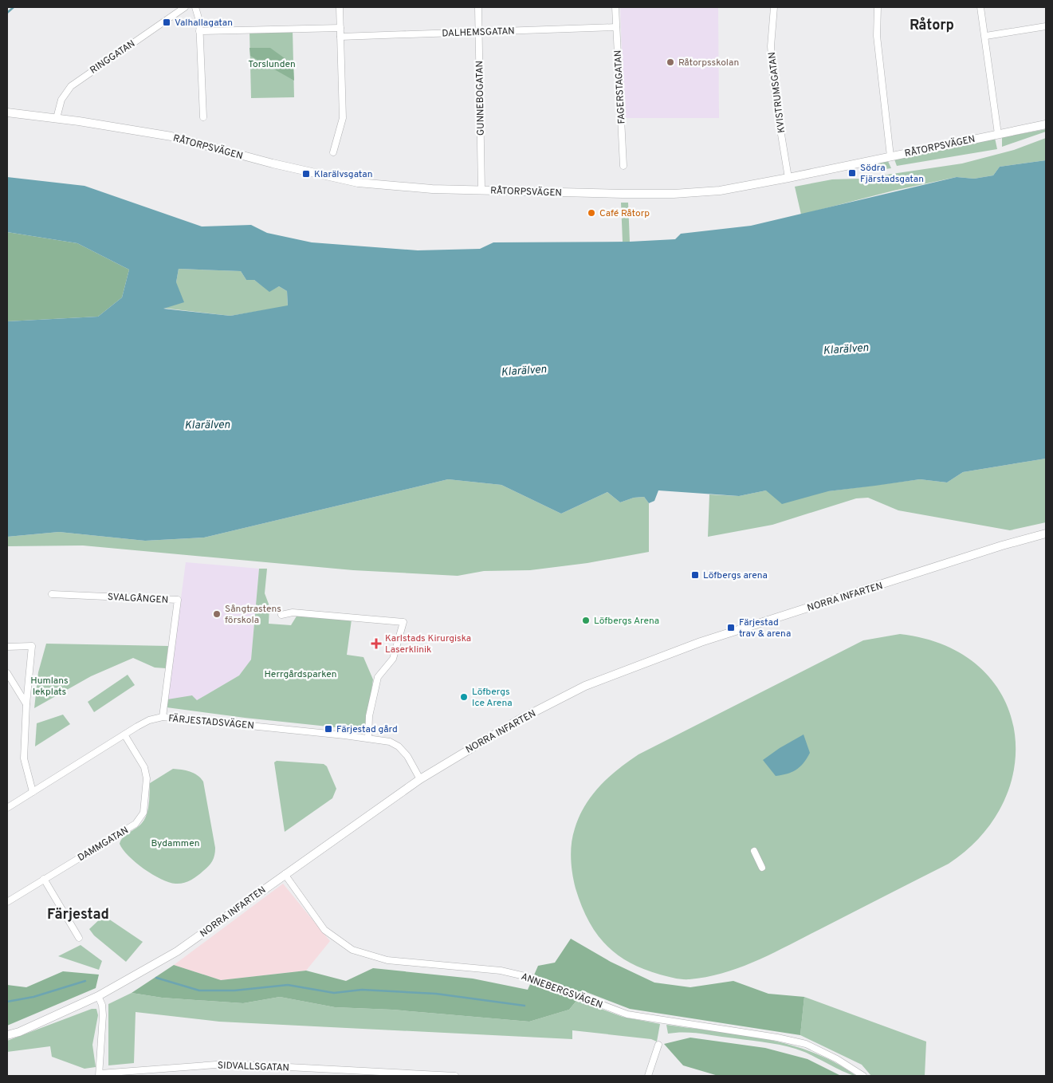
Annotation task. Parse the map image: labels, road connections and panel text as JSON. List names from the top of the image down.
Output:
{
  "streets": {
    "street": [
      "DALHEMSGATAN",
      "RINGGATAN",
      "FAGERSTAGATAN",
      "KVISTRUMSGATAN",
      "GUNNEBOGATAN",
      "RÅTORPSVÄGEN",
      "NORRA INFARTEN",
      "SVALGÅNGEN",
      "FÄRJESTADSVÄGEN",
      "DAMMGATAN",
      "ANNEBERGSVÄGEN",
      "SIDVALLSGATAN"
    ]
  },
  "crossings": [
    ["DALHEMSGATAN", "FAGERSTAGATAN"],
    ["DALHEMSGATAN", "GUNNEBOGATAN"],
    ["RINGGATAN", "RÅTORPSVÄGEN"],
    ["KVISTRUMSGATAN", "RÅTORPSVÄGEN"],
    ["GUNNEBOGATAN", "RÅTORPSVÄGEN"],
    ["NORRA INFARTEN", "FÄRJESTADSVÄGEN"],
    ["NORRA INFARTEN", "ANNEBERGSVÄGEN"],
    ["SVALGÅNGEN", "FÄRJESTADSVÄGEN"],
    ["FÄRJESTADSVÄGEN", "DAMMGATAN"]
  ],
  "districts": ["Råtorp", "Färjestad"],
  "water": ["Klarälven"],
  "parks": [
    "Torslunden",
    "Herrgårdsparken",
    "Humlans lekplats",
    "Bydammen"
  ],
  "places": {
    "transit": [
      "Valhallagatan",
      "Södra Fjärstadsgatan",
      "Klarälvsgatan",
      "Löfbergs arena",
      "Färjestad trav & arena",
      "Färjestad gård"
    ],
    "other": [
      "Råtorpsskolan",
      "Café Råtorp",
      "Sångtrastens förskola",
      "Löfbergs Arena",
      "Löfbergs Ice Arena"
    ],
    "health": ["Karlstads Kirurgiska Laserklinik"]
  }
}
